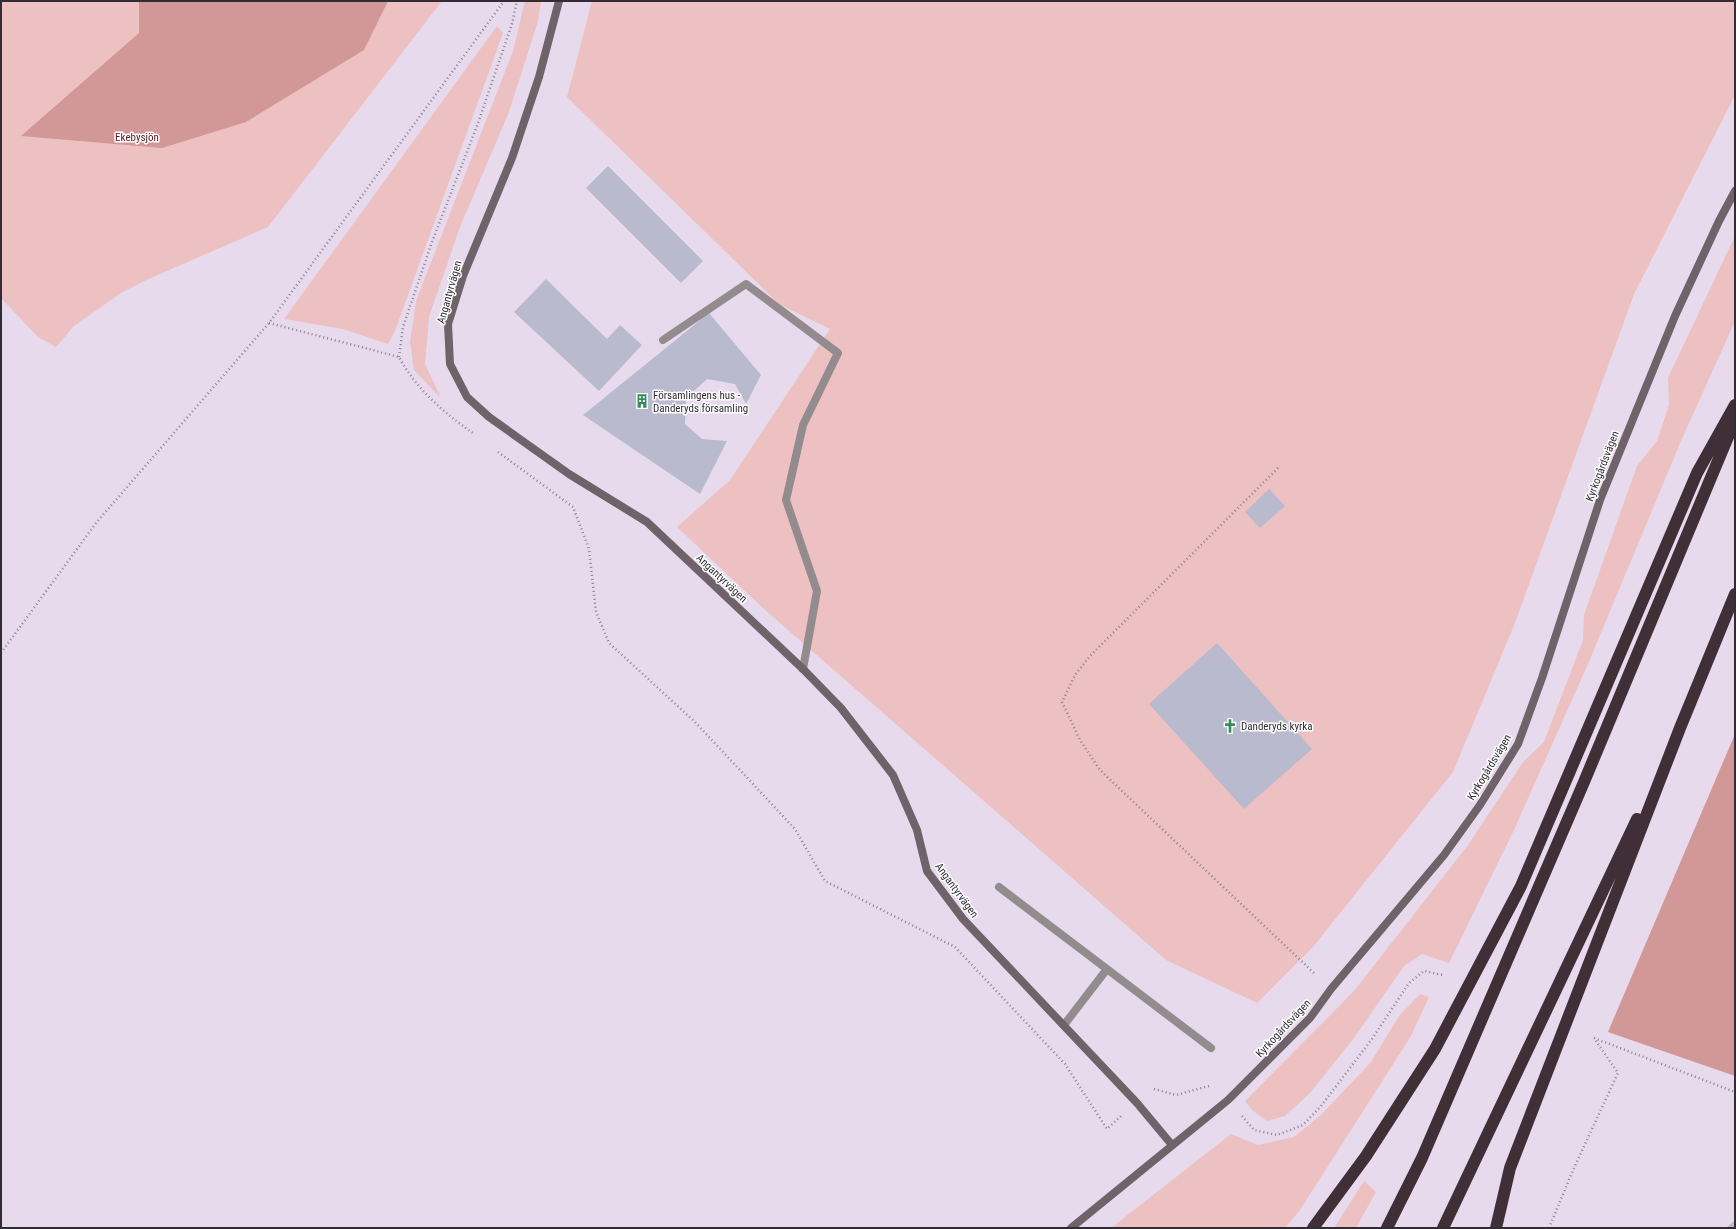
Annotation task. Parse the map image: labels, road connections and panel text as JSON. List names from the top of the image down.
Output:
{
  "streets": {
    "street": ["Angantyrvägen", "Kyrkogårdsvägen"]
  },
  "crossings": [
    ["Angantyrvägen", "Kyrkogårdsvägen"]
  ],
  "parks": ["Ekebysjön"],
  "places": {
    "building": ["Församlingens hus - Danderyds församling"],
    "church": ["Danderyds kyrka"]
  }
}
